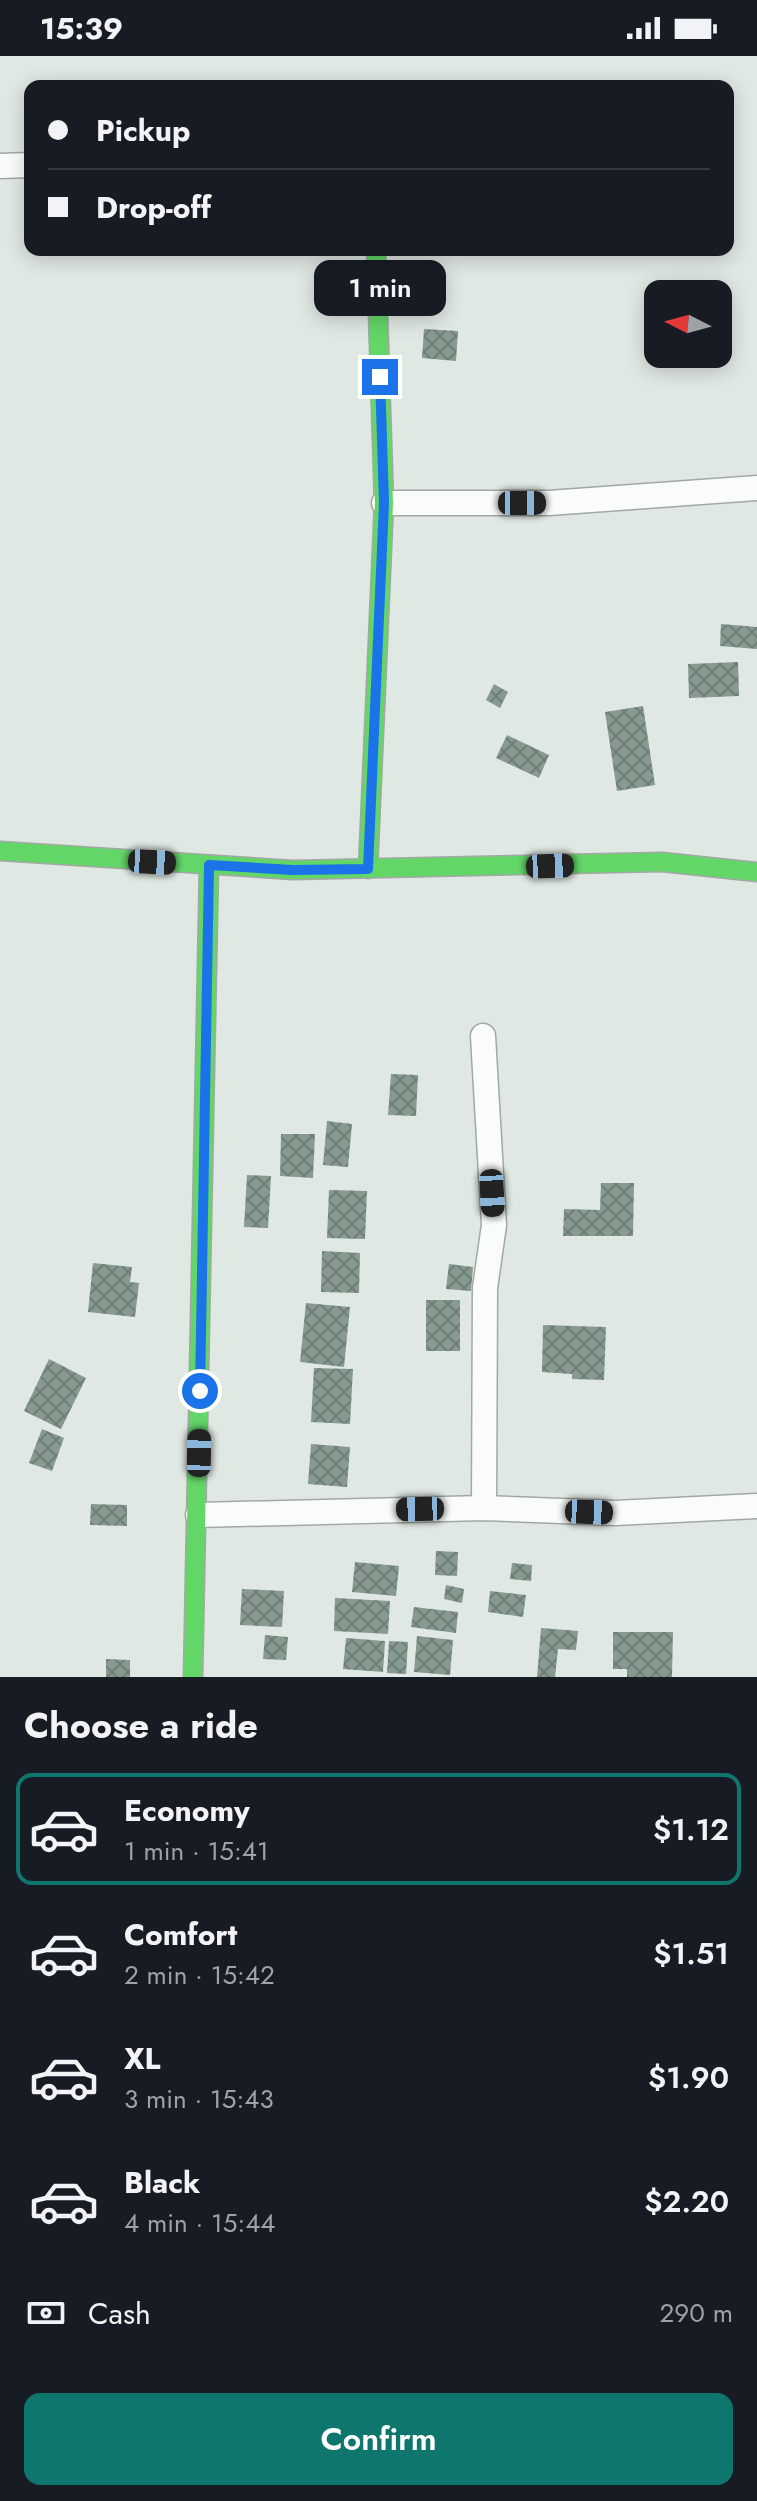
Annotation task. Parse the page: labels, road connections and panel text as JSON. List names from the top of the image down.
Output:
{
  "north": "left",
  "page": {
    "status": "15:39",
    "banner": ["Pickup", "Drop-off"],
    "bubble": "1 min",
    "heading": "Choose a ride",
    "list": [
      {
        "name": "Economy",
        "note": "1 min · 15:41",
        "value": "$1.12"
      },
      {
        "name": "Comfort",
        "note": "2 min · 15:42",
        "value": "$1.51"
      },
      {
        "name": "XL",
        "note": "3 min · 15:43",
        "value": "$1.90"
      },
      {
        "name": "Black",
        "note": "4 min · 15:44",
        "value": "$2.20"
      }
    ],
    "pay": ["Cash", "290 m"],
    "buttons": "Confirm"
  }
}
